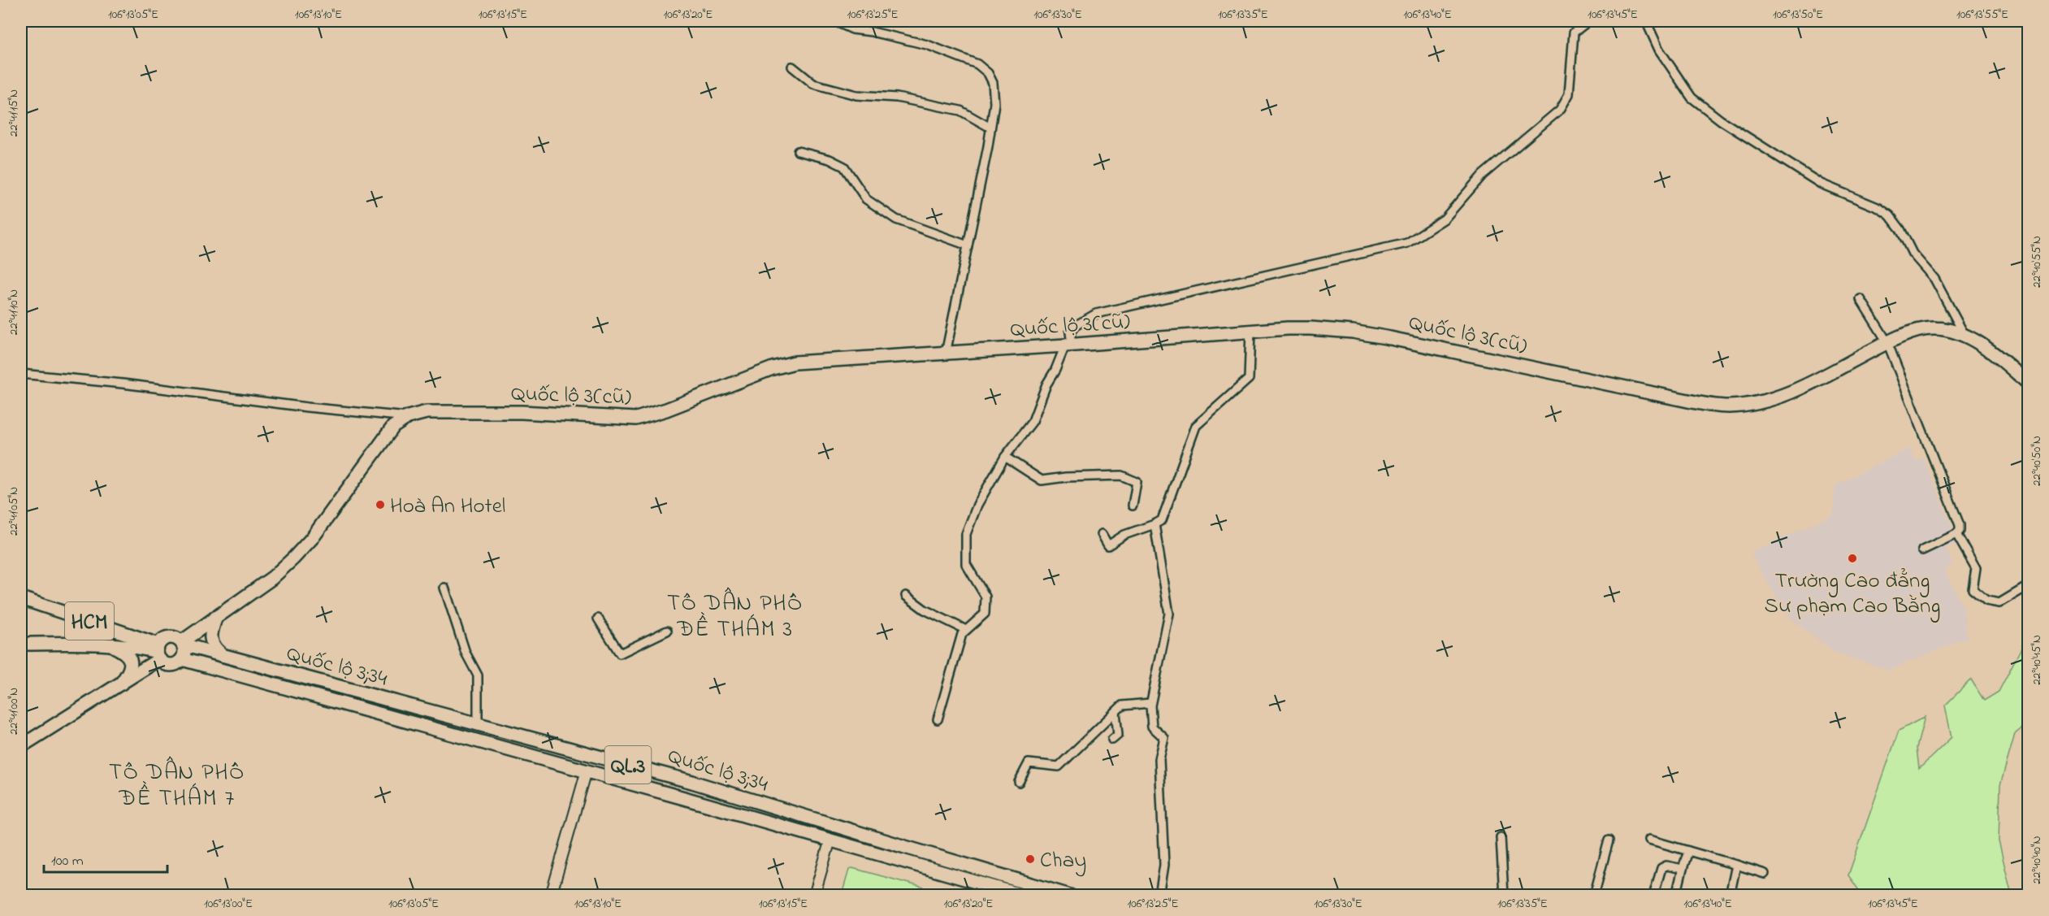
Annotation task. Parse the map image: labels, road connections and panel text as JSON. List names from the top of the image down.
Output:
{
  "streets": {
    "main road": [
      "Quốc lộ 3(cũ)",
      "HCM",
      "Quốc lộ 3;34",
      "QL.3"
    ]
  },
  "crossings": [
    ["Quốc lộ 3(cũ)", "HCM"],
    ["Quốc lộ 3(cũ)", "Quốc lộ 3;34"],
    ["HCM", "Quốc lộ 3;34"]
  ],
  "districts": ["TỔ DÂN PHỐ ĐỀ THÁM 3", "TỔ DÂN PHỐ ĐỀ THÁM 7"],
  "places": ["Hoà An Hotel", "Trường Cao đẳng Sư phạm Cao Bằng", "Chay"],
  "scale_bar": "100 m",
  "coordinates": [
    "106°13'05\"E",
    "106°13'10\"E",
    "106°13'15\"E",
    "106°13'20\"E",
    "106°13'25\"E",
    "106°13'30\"E",
    "106°13'35\"E",
    "106°13'40\"E",
    "106°13'45\"E",
    "106°13'50\"E",
    "106°13'55\"E",
    "22°41'15\"N",
    "22°40'55\"N",
    "22°41'10\"N",
    "22°40'50\"N",
    "22°41'05\"N",
    "22°40'45\"N",
    "22°41'00\"N",
    "22°40'40\"N",
    "106°13'00\"E"
  ]
}
